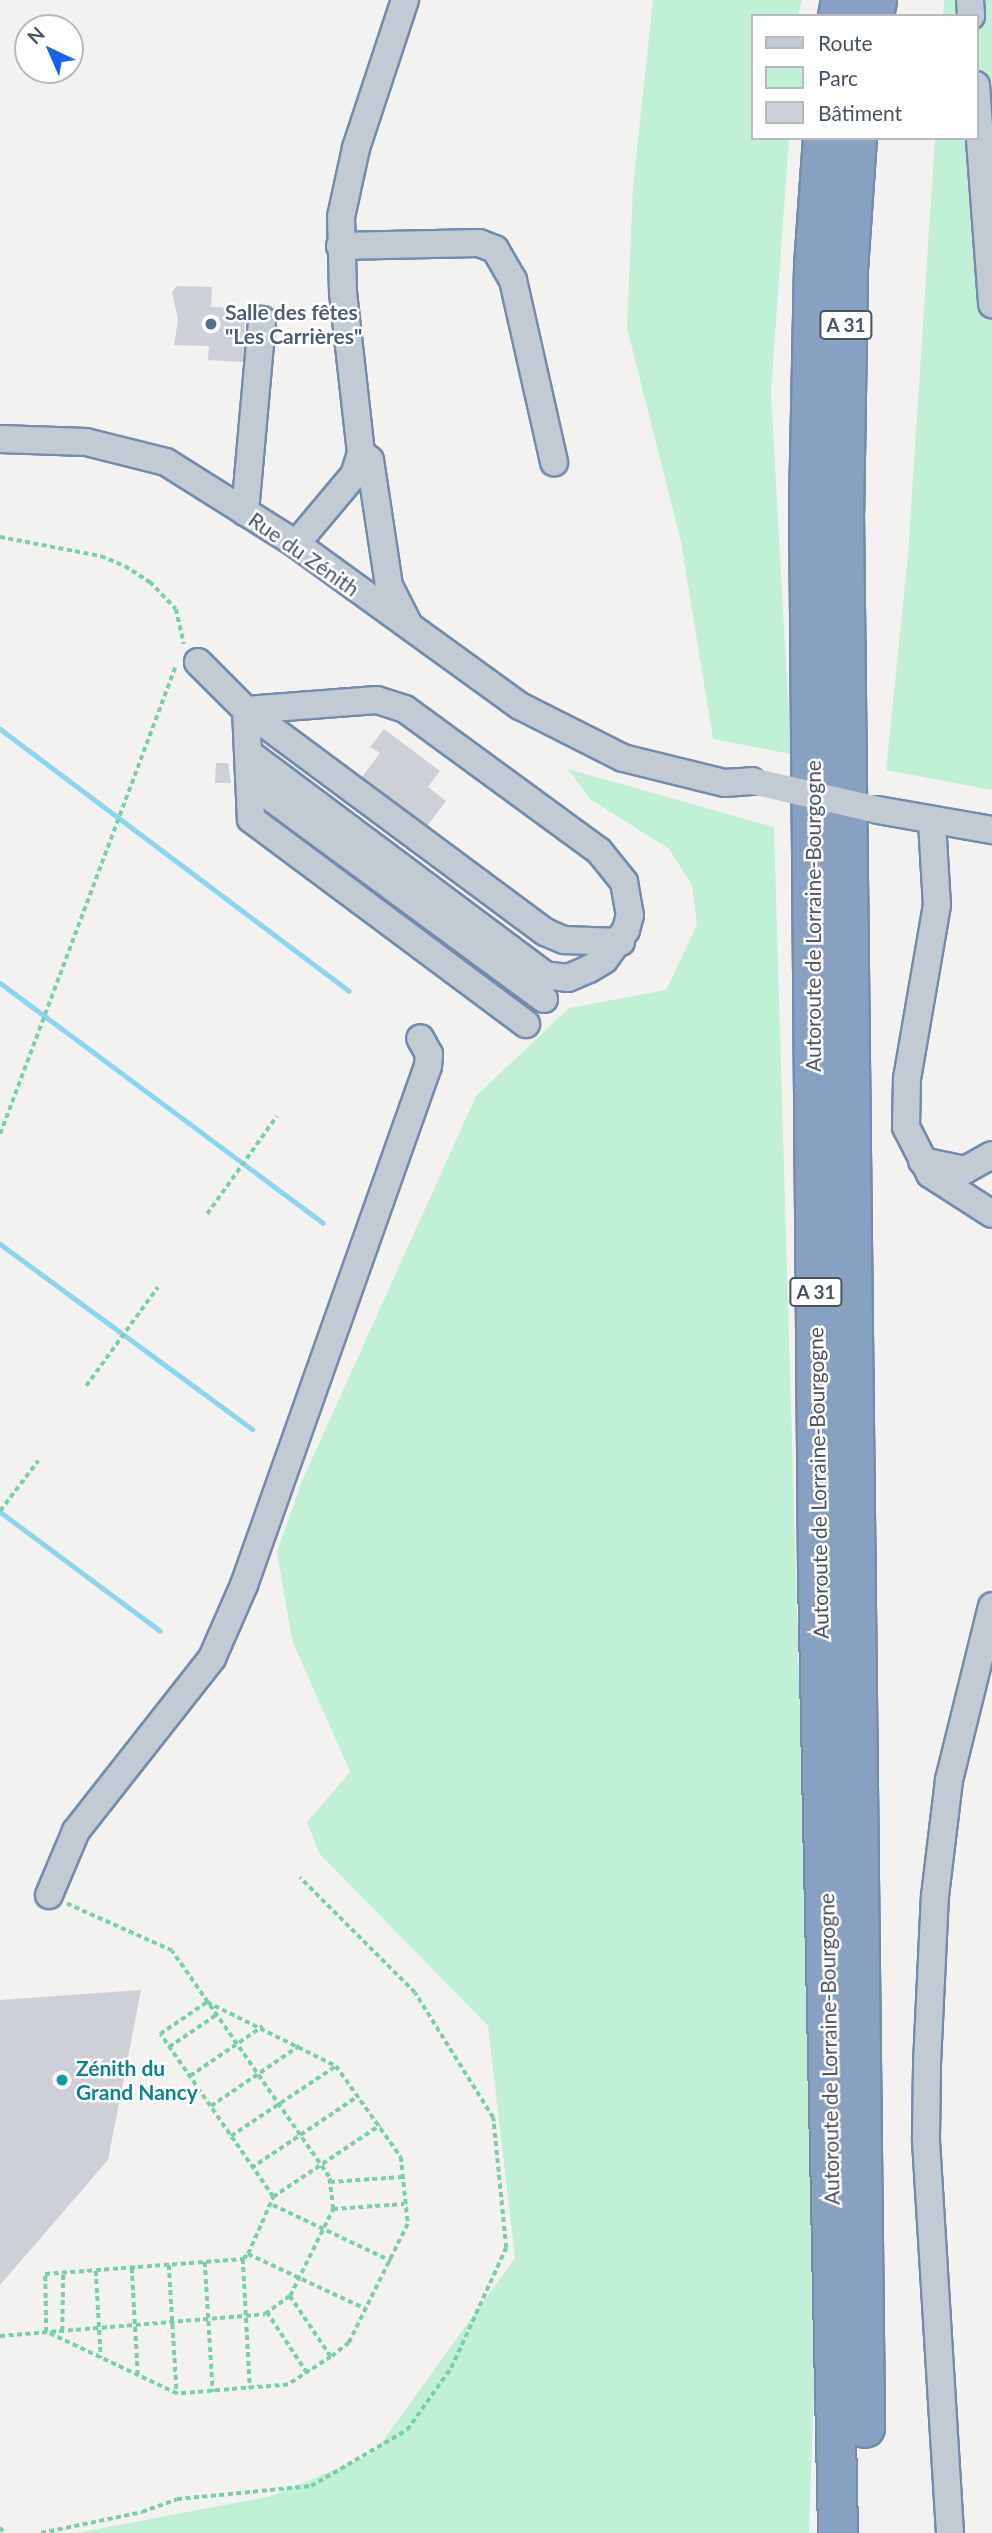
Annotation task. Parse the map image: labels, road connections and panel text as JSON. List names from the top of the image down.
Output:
{
  "streets": {
    "highway": ["A 31", "Autoroute de Lorraine-Bourgogne"],
    "street": ["Rue du Zénith"]
  },
  "places": ["Salle des fêtes \"Les Carrières\"", "Zénith du Grand Nancy"],
  "legend": ["Route", "Parc", "Bâtiment"],
  "north": "top left"
}
